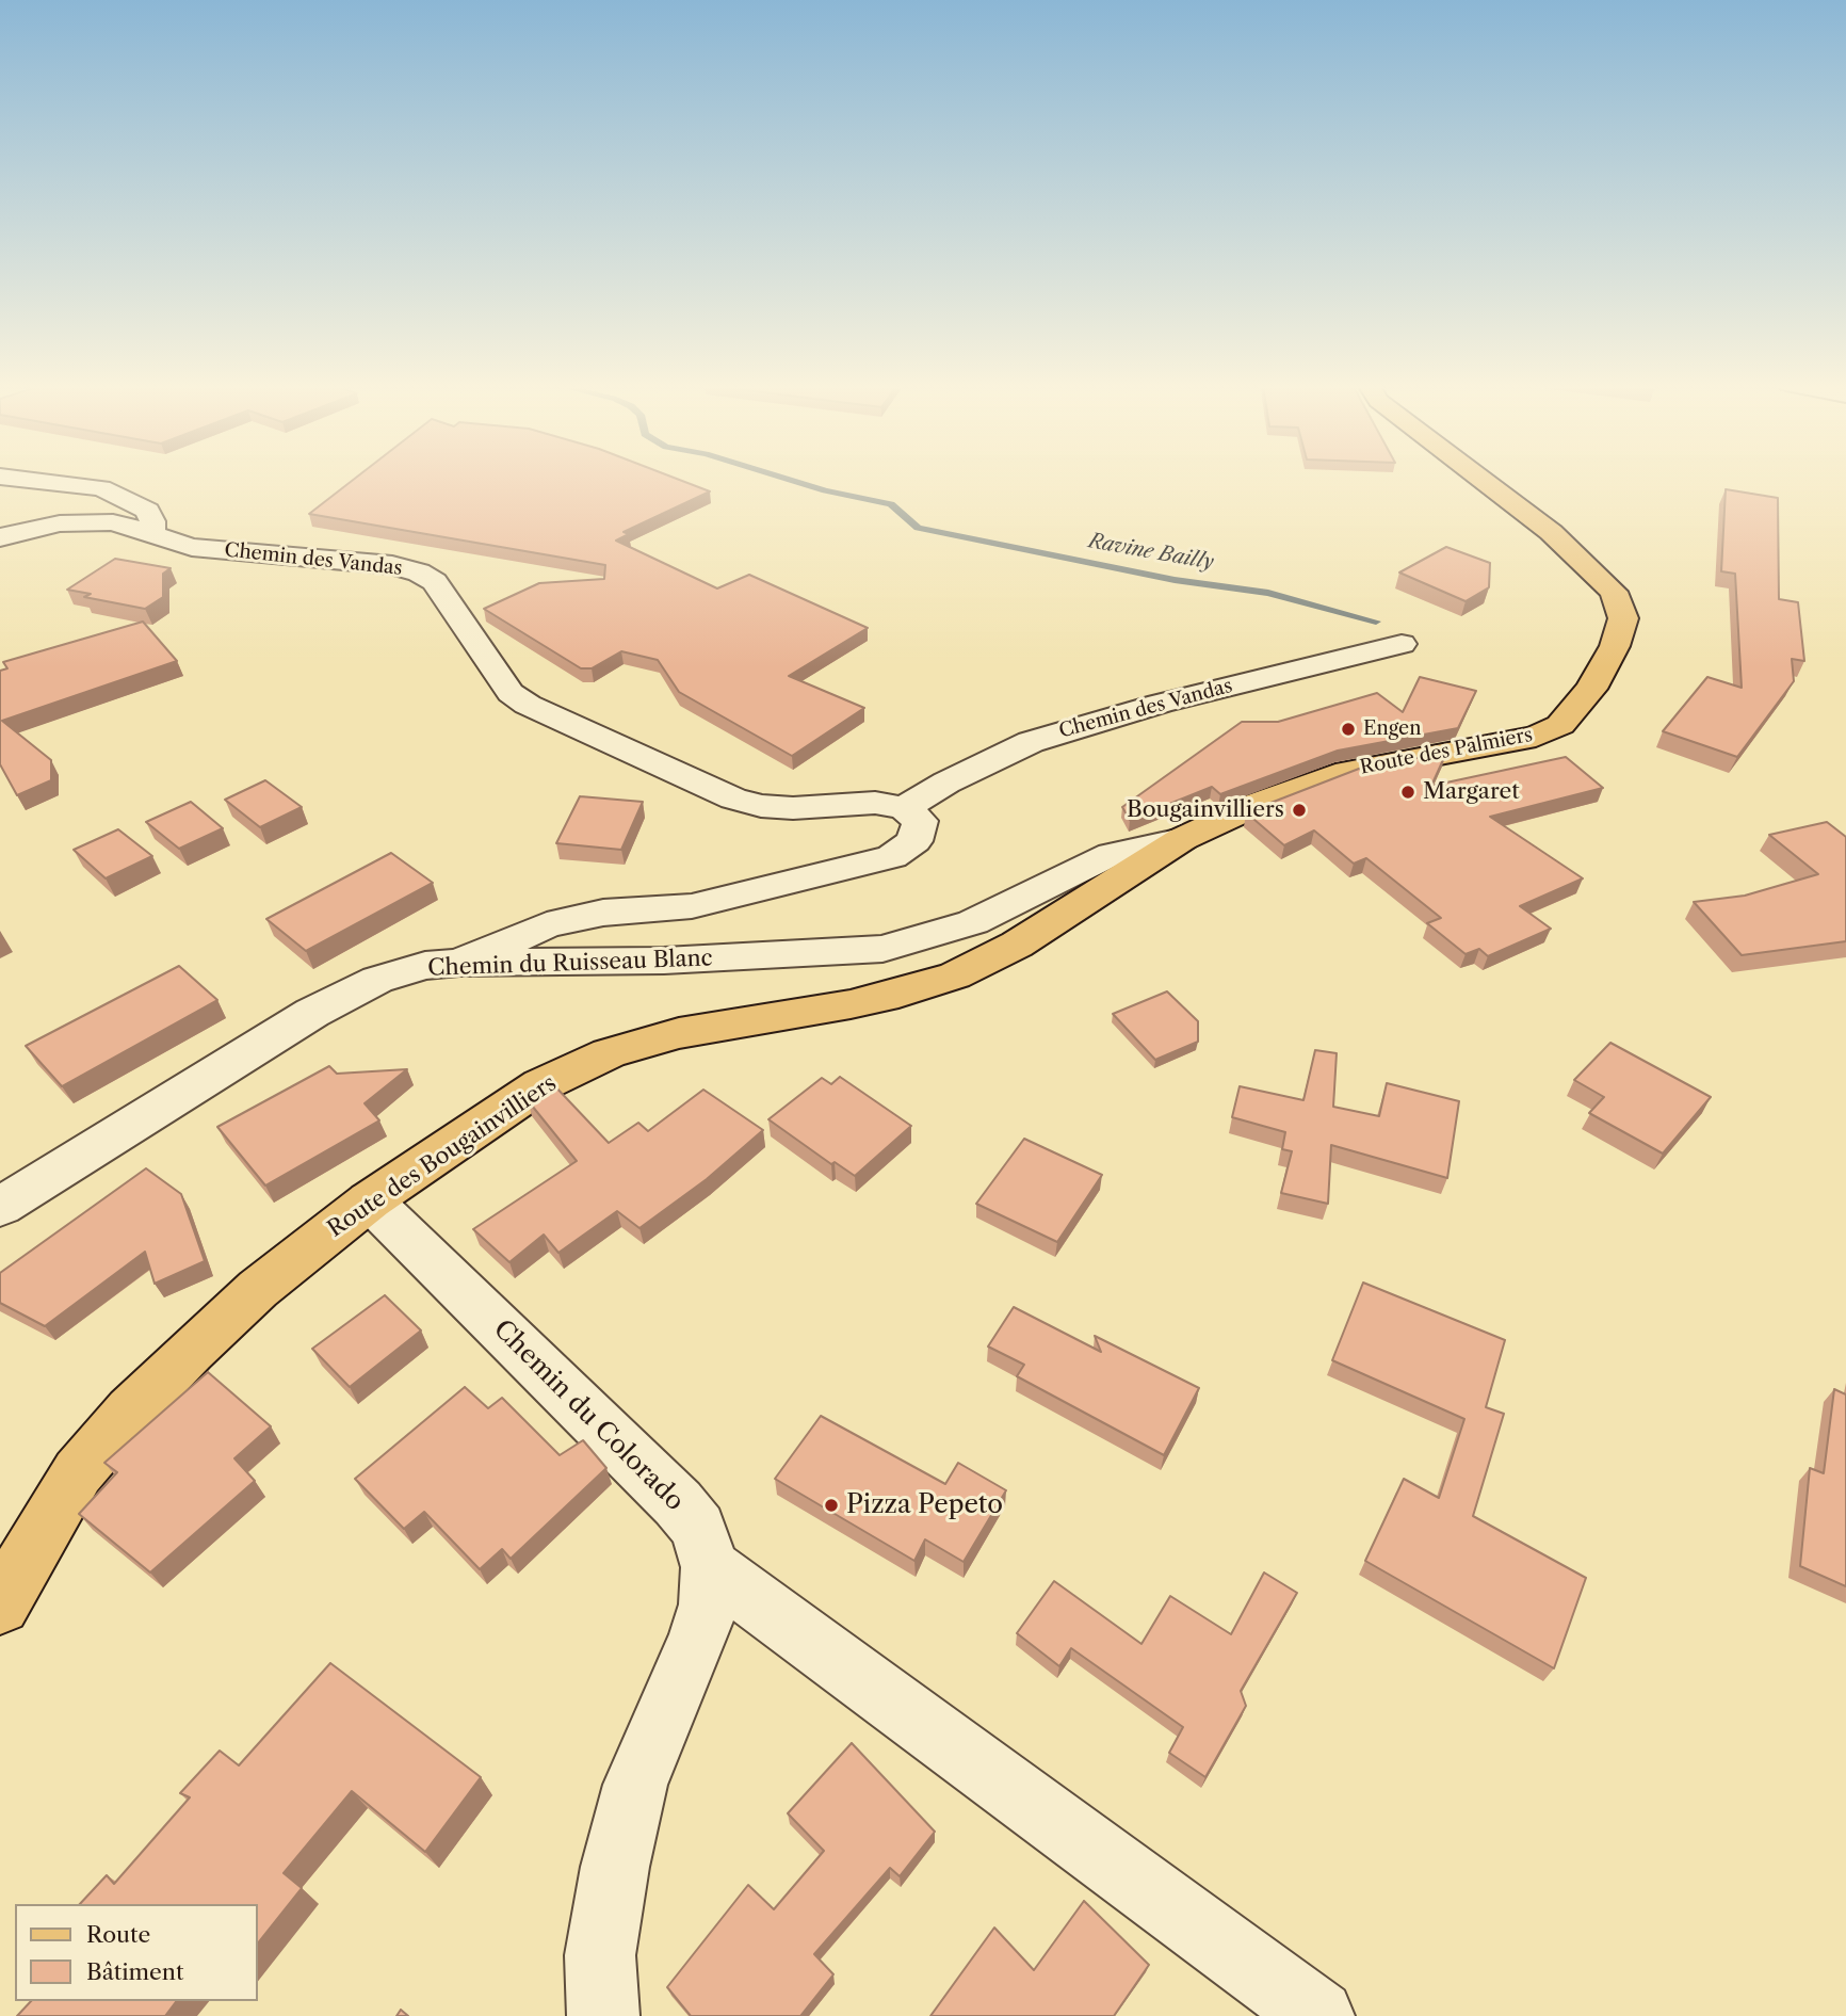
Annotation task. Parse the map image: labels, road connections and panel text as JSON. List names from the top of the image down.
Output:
{
  "streets": {
    "main road": ["Route des Palmiers", "Route des Bougainvilliers"],
    "street": ["Chemin des Vandas", "Chemin du Ruisseau Blanc", "Chemin du Colorado"]
  },
  "crossings": [
    ["Route des Palmiers", "Chemin du Ruisseau Blanc"],
    ["Route des Palmiers", "Route des Bougainvilliers"],
    ["Chemin du Ruisseau Blanc", "Route des Bougainvilliers"],
    ["Route des Bougainvilliers", "Chemin du Colorado"]
  ],
  "water": ["Ravine Bailly"],
  "places": [
    "Engen",
    "Margaret",
    "Bougainvilliers",
    "Pizza Pepeto"
  ],
  "legend": ["Route", "Bâtiment"]
}
